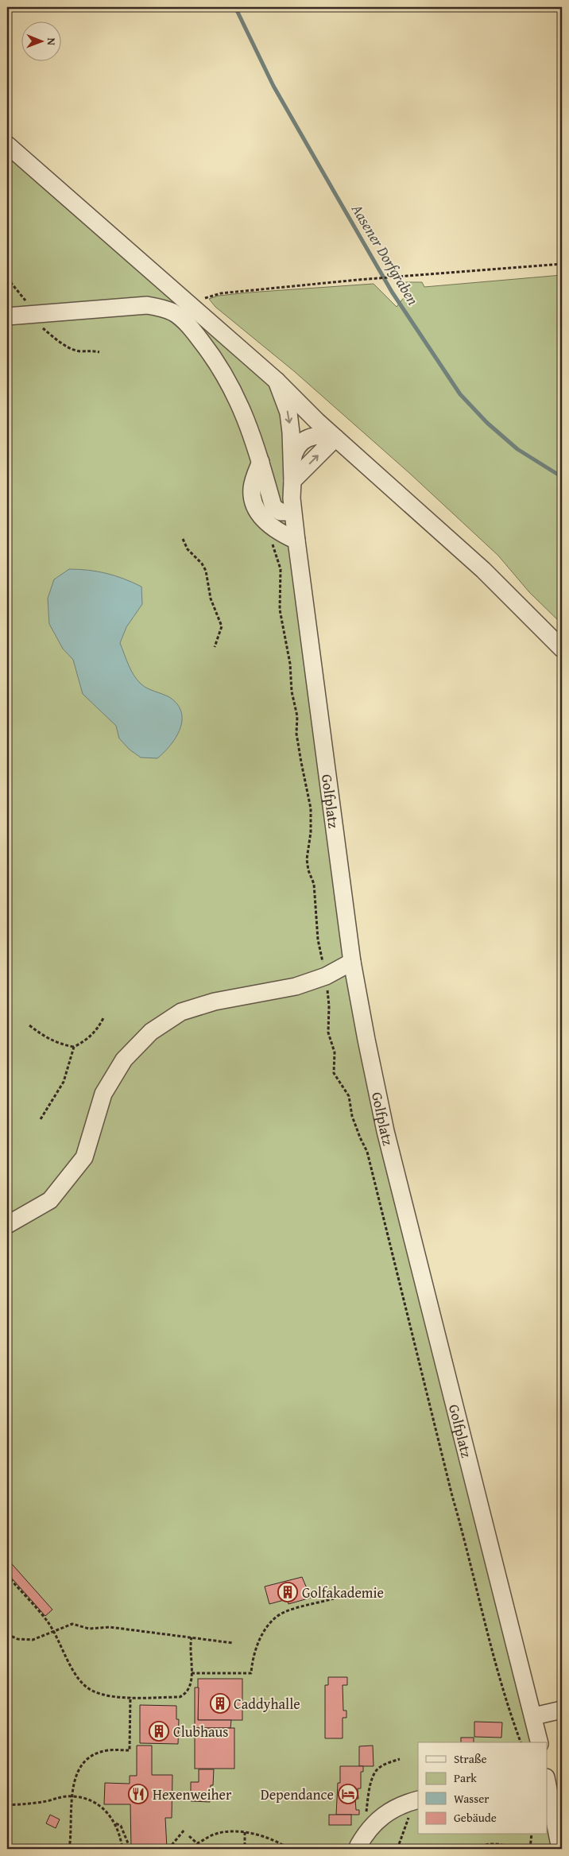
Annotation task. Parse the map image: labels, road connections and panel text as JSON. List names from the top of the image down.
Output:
{
  "streets": {
    "street": ["Golfplatz"]
  },
  "water": ["Aasener Dorfgraben"],
  "places": {
    "building": ["Golfakademie", "Caddyhalle", "Clubhaus"],
    "restaurant": ["Hexenweiher"],
    "hotel": ["Dependance"]
  },
  "legend": [
    "Straße",
    "Park",
    "Wasser",
    "Gebäude"
  ],
  "north": "right"
}
